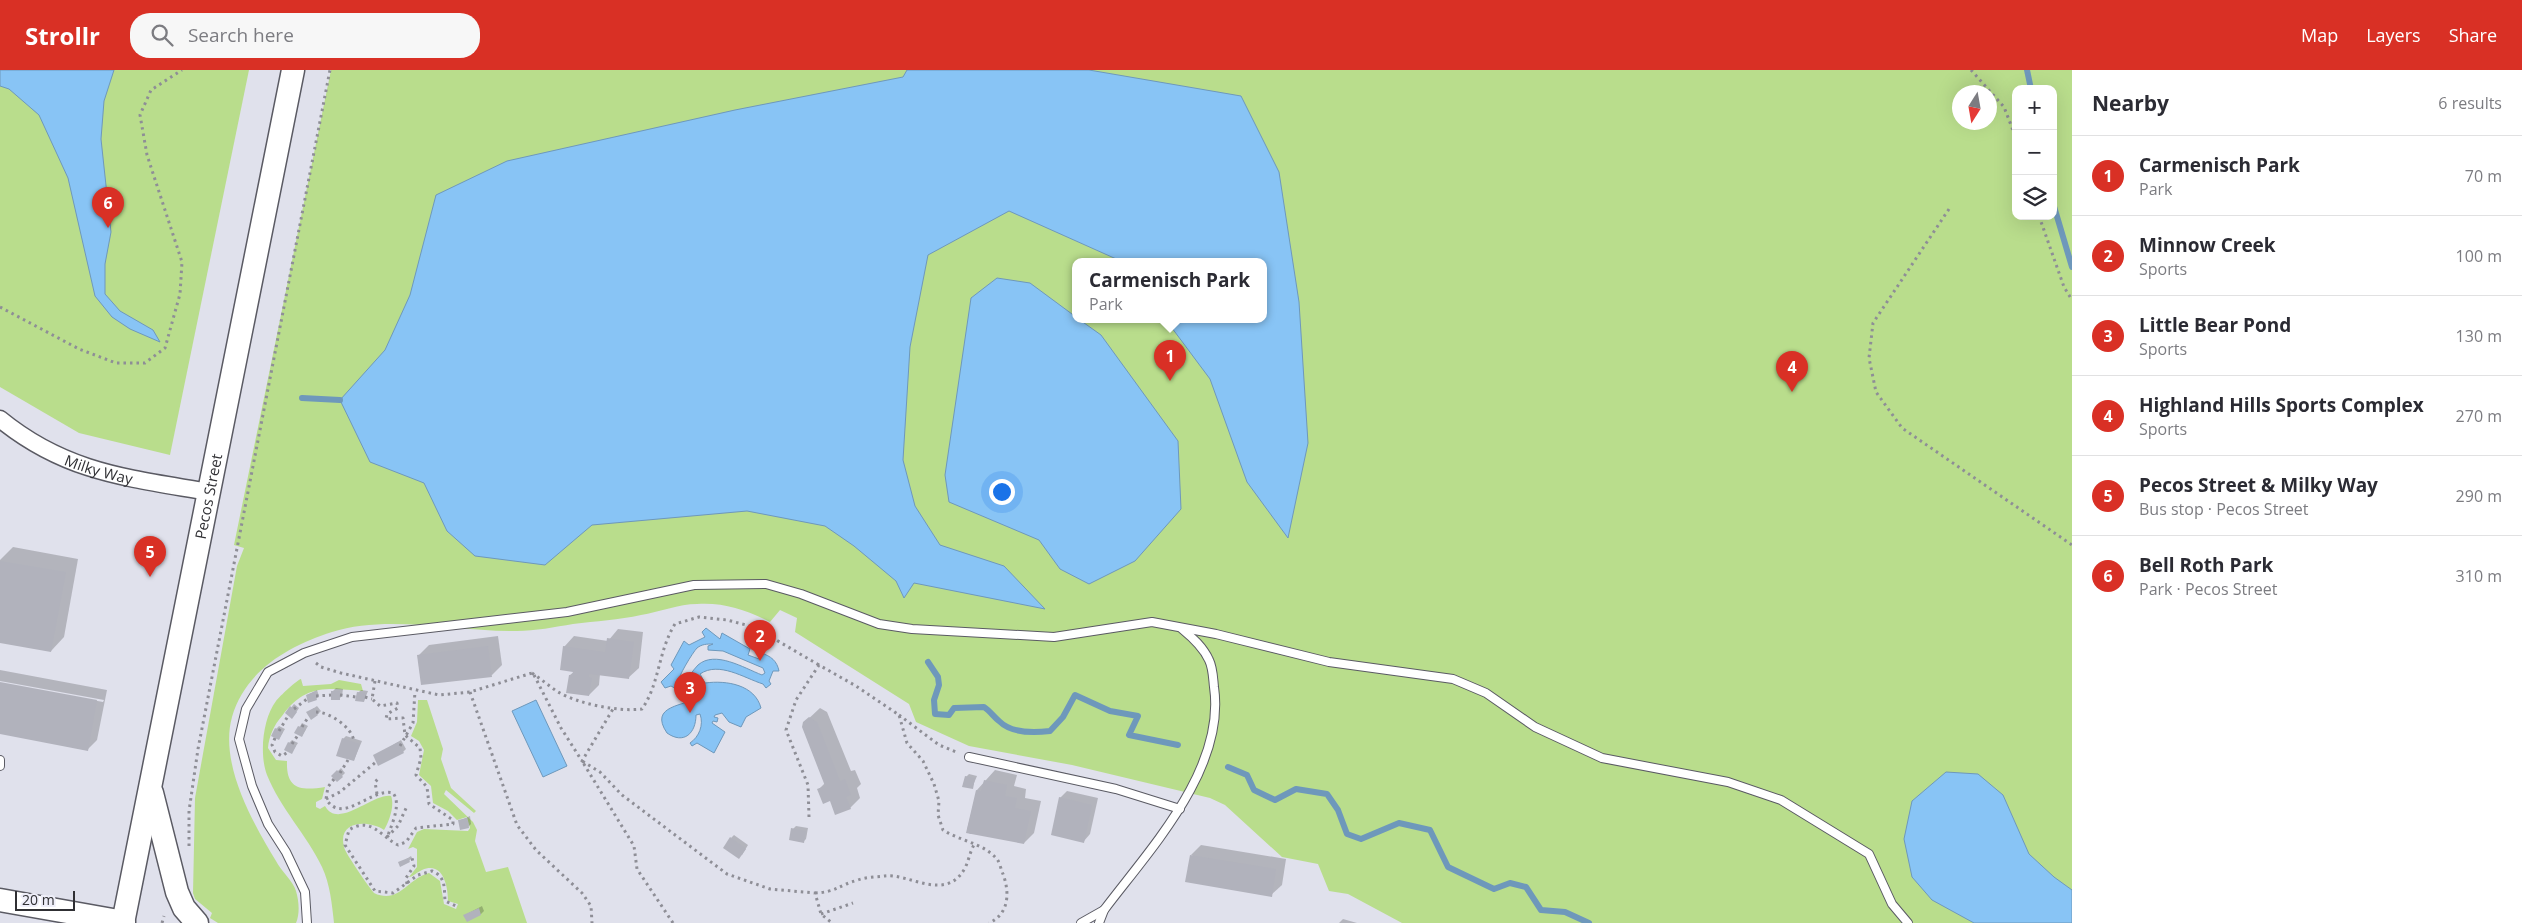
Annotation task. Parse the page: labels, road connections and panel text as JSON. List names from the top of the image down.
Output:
{
  "streets": {
    "main road": ["Pecos Street"],
    "street": ["Milky Way"]
  },
  "crossings": [
    ["Milky Way", "Pecos Street"]
  ],
  "scale_bar": "20 m",
  "north": "bottom",
  "page": {
    "header": "Strollr",
    "search": "Search here",
    "nav": ["Map", "Layers", "Share"],
    "heading": ["Nearby", "6 results"],
    "map_buttons": ["+", "−"],
    "list": [
      {
        "mark": "1",
        "name": "Carmenisch Park",
        "note": "Park",
        "value": "70 m"
      },
      {
        "mark": "2",
        "name": "Minnow Creek",
        "note": "Sports",
        "value": "100 m"
      },
      {
        "mark": "3",
        "name": "Little Bear Pond",
        "note": "Sports",
        "value": "130 m"
      },
      {
        "mark": "4",
        "name": "Highland Hills Sports Complex",
        "note": "Sports",
        "value": "270 m"
      },
      {
        "mark": "5",
        "name": "Pecos Street & Milky Way",
        "note": "Bus stop · Pecos Street",
        "value": "290 m"
      },
      {
        "mark": "6",
        "name": "Bell Roth Park",
        "note": "Park · Pecos Street",
        "value": "310 m"
      }
    ],
    "pins": [
      "6",
      "1",
      "4",
      "5",
      "2",
      "3"
    ],
    "popup": ["Carmenisch Park", "Park"],
    "scale": "20 m"
  }
}
